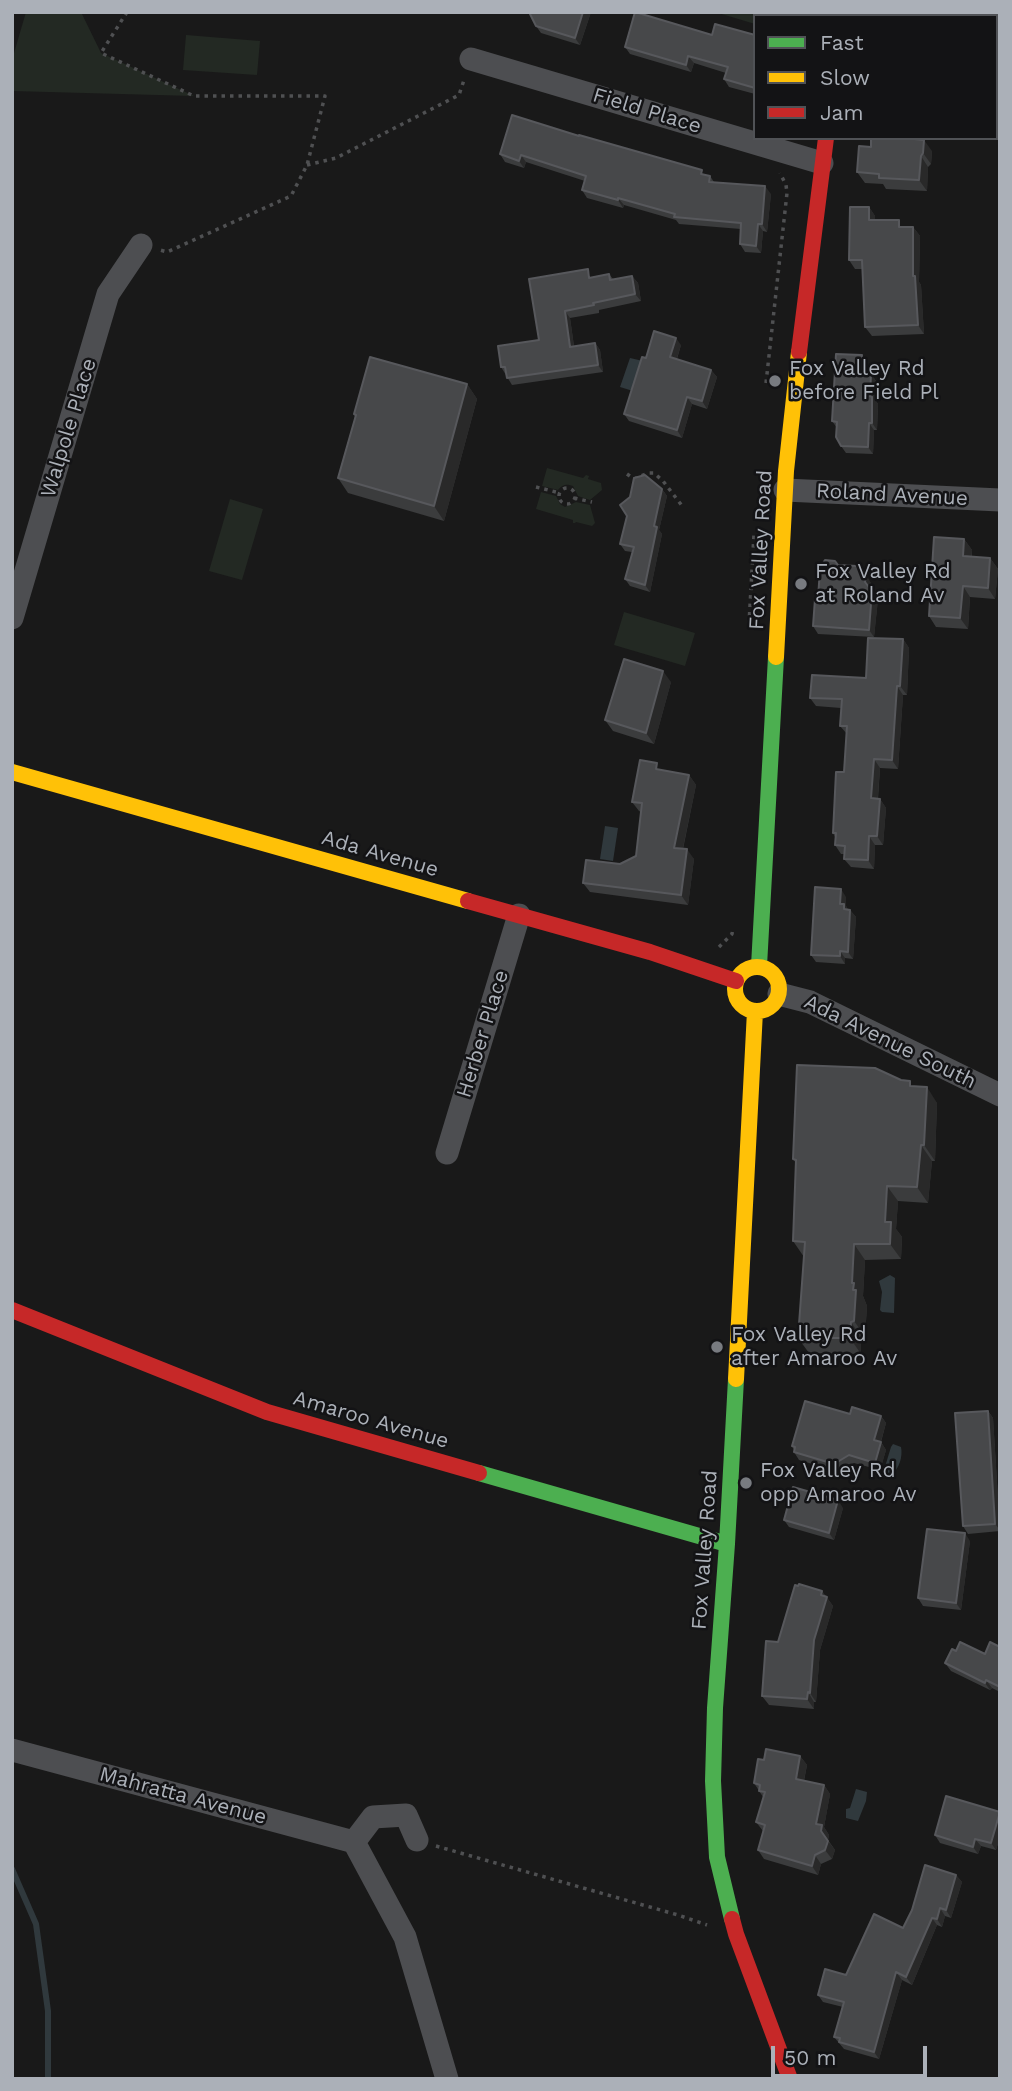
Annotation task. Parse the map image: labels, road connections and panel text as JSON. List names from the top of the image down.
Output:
{
  "streets": {
    "main road": ["Fox Valley Road", "Ada Avenue", "Amaroo Avenue"],
    "street": [
      "Field Place",
      "Walpole Place",
      "Roland Avenue",
      "Herber Place",
      "Ada Avenue South",
      "Mahratta Avenue"
    ]
  },
  "crossings": [
    ["Field Place", "Fox Valley Road"],
    ["Roland Avenue", "Fox Valley Road"],
    ["Fox Valley Road", "Ada Avenue"],
    ["Fox Valley Road", "Ada Avenue South"],
    ["Fox Valley Road", "Amaroo Avenue"],
    ["Ada Avenue", "Herber Place"],
    ["Ada Avenue", "Ada Avenue South"]
  ],
  "places": [
    "Fox Valley Rd before Field Pl",
    "Fox Valley Rd at Roland Av",
    "Fox Valley Rd after Amaroo Av",
    "Fox Valley Rd opp Amaroo Av"
  ],
  "legend": ["Fast", "Slow", "Jam"],
  "scale_bar": "50 m"
}
